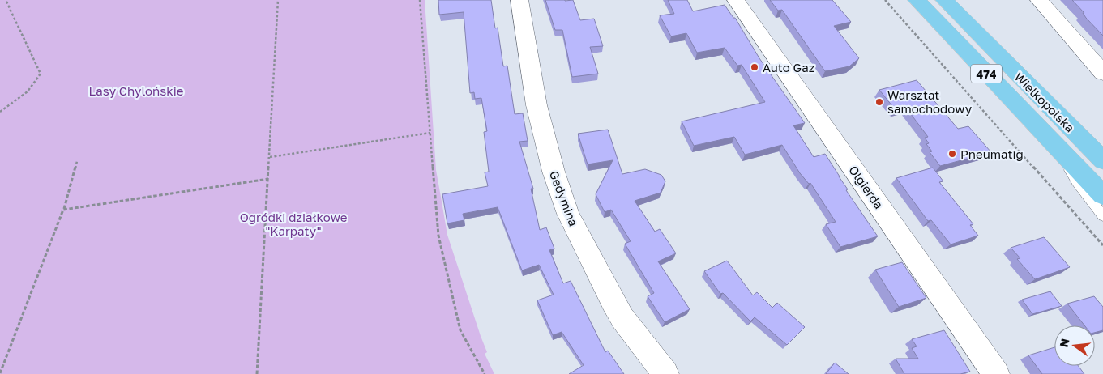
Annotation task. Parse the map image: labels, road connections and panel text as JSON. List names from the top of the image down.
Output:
{
  "streets": {
    "main road": ["474", "Wielkopolska"],
    "street": ["Olgierda", "Gedymina"]
  },
  "parks": ["Lasy Chylońskie", "Ogródki działkowe \"Karpaty\""],
  "places": ["Auto Gaz", "Warsztat samochodowy", "Pneumatig"],
  "north": "left"
}
